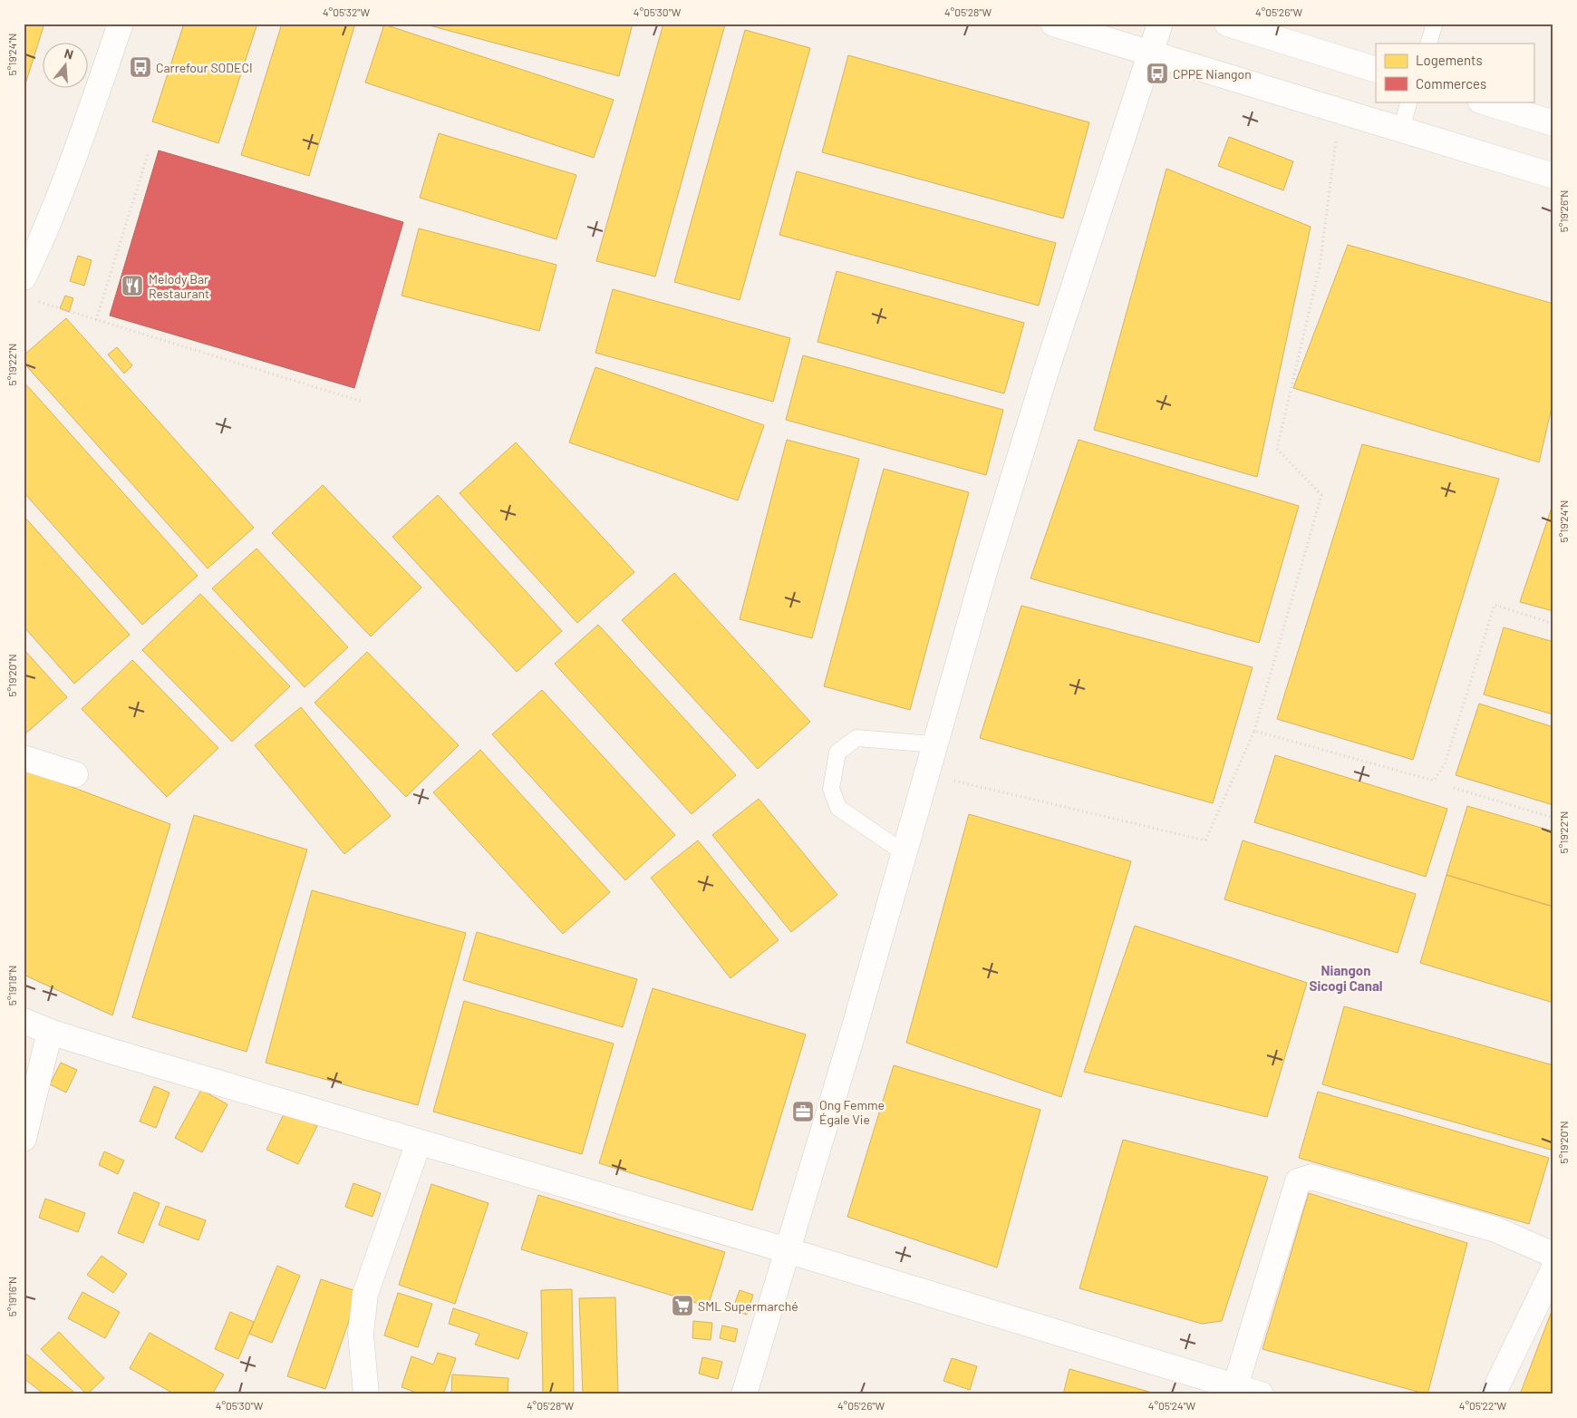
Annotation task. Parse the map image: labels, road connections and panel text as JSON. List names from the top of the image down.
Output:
{
  "districts": ["Niangon Sicogi Canal"],
  "places": {
    "bus stop": ["Carrefour SODECI", "CPPE Niangon"],
    "restaurant": ["Melody Bar Restaurant"],
    "office": ["Ong Femme Égale Vie"],
    "supermarket": ["SML Supermarché"]
  },
  "legend": ["Logements", "Commerces"],
  "north": "top",
  "coordinates": [
    "4°05'32\"W",
    "4°05'30\"W",
    "4°05'28\"W",
    "4°05'26\"W",
    "5°19'24\"N",
    "5°19'26\"N",
    "5°19'22\"N",
    "5°19'20\"N",
    "5°19'18\"N",
    "5°19'16\"N",
    "4°05'24\"W",
    "4°05'22\"W"
  ]
}
